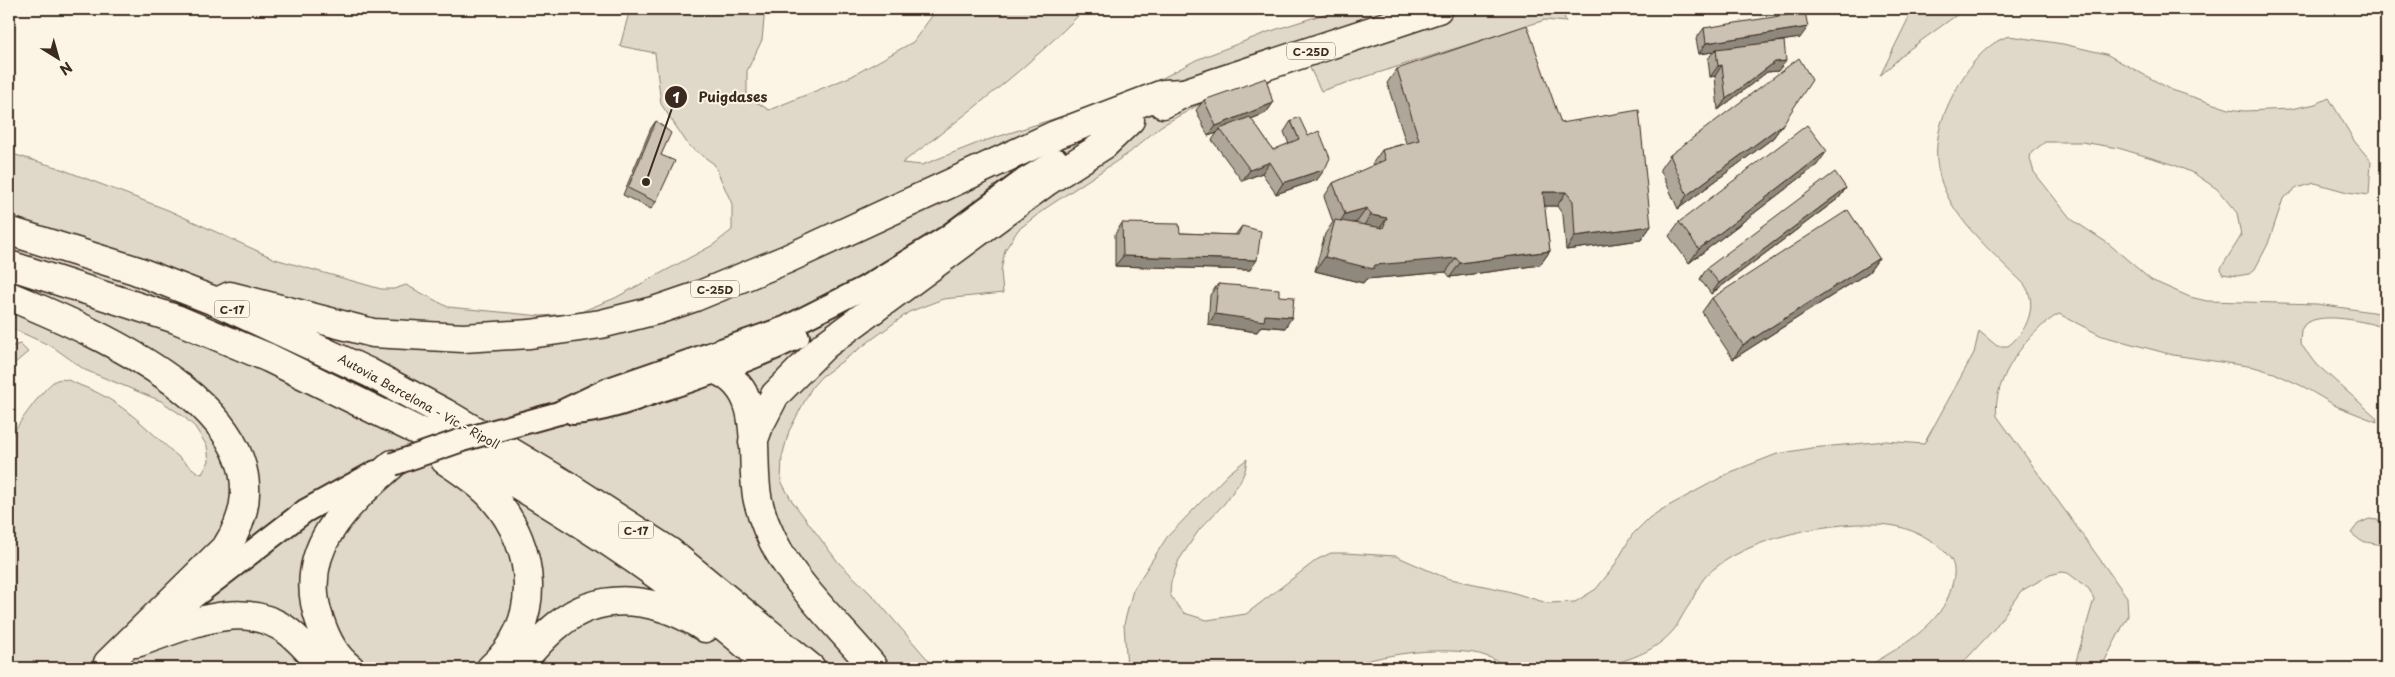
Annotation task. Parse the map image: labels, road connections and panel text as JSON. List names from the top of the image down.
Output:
{
  "streets": {
    "main road": ["C-25D", "C-17", "Autovia Barcelona - Vic - Ripoll"]
  },
  "crossings": [
    ["C-25D", "Autovia Barcelona - Vic - Ripoll"]
  ],
  "places": ["Puigdases"],
  "north": "bottom right"
}
